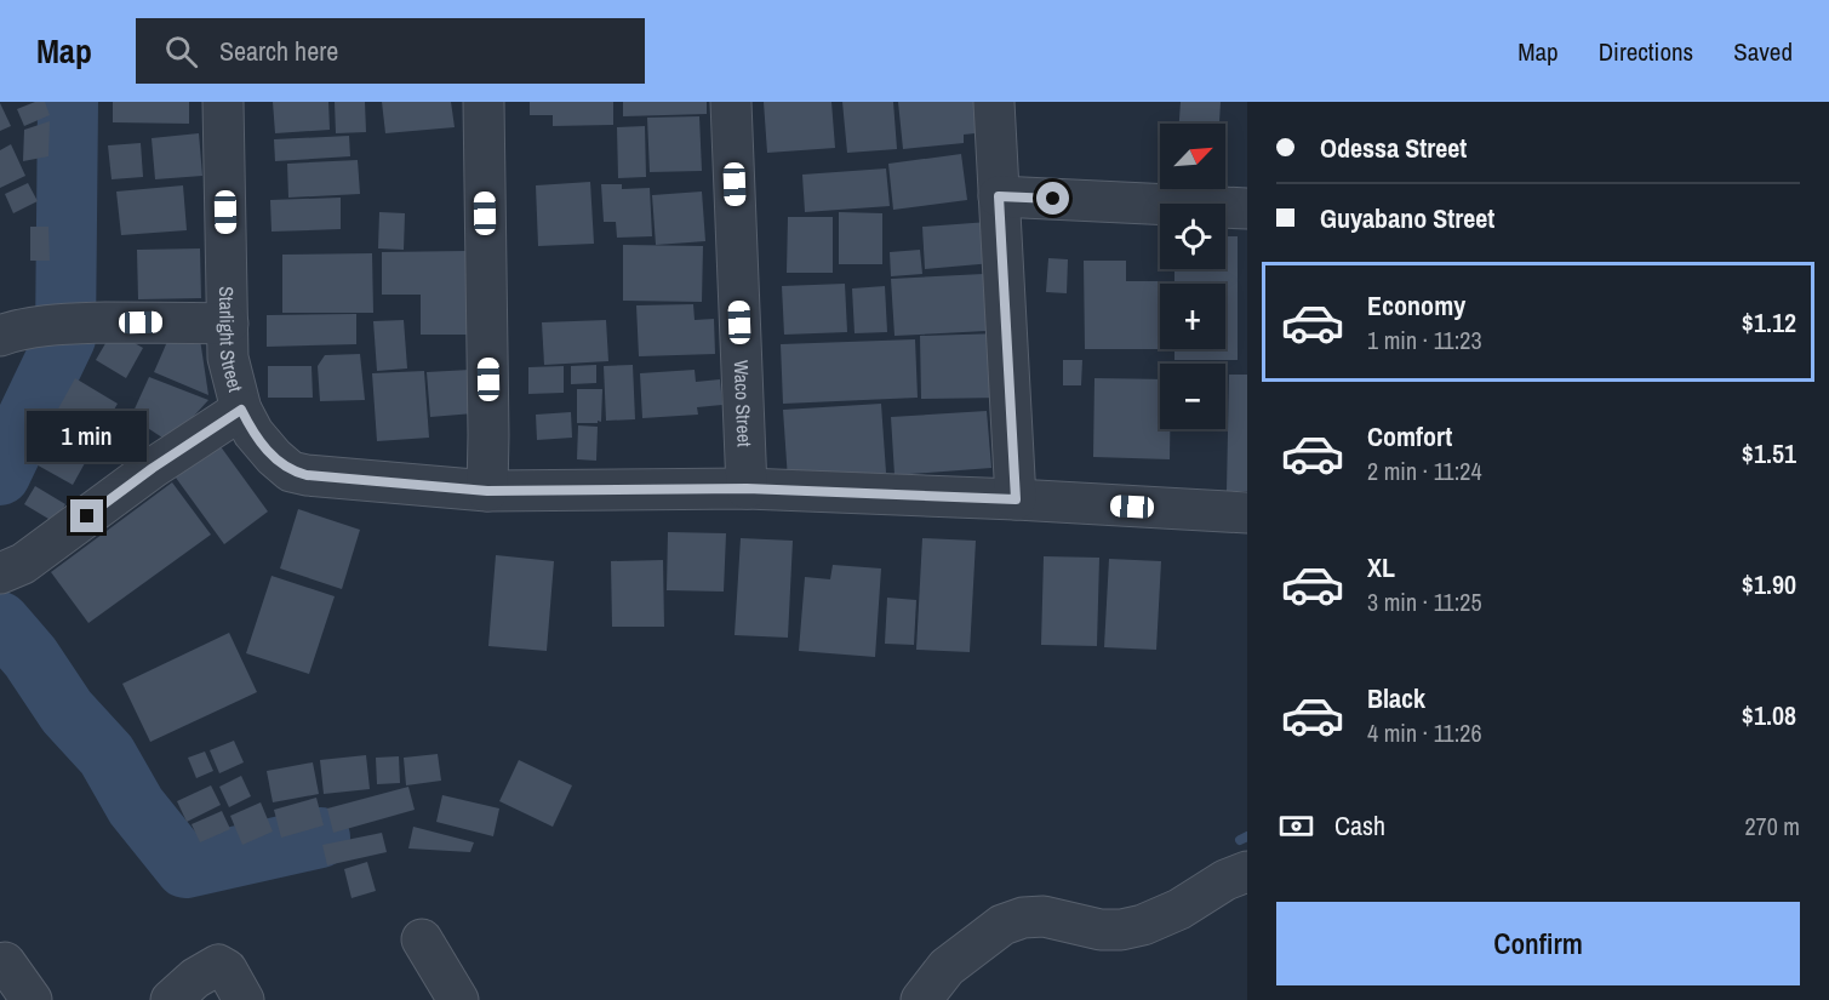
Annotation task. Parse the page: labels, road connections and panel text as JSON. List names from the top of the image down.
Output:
{
  "streets": {
    "street": ["Starlight Street", "Waco Street"]
  },
  "crossings": [
    ["Starlight Street", "Waco Street"]
  ],
  "north": "top right",
  "page": {
    "header": "Map",
    "search": "Search here",
    "nav": ["Map", "Directions", "Saved"],
    "banner": ["Odessa Street", "Guyabano Street"],
    "map_buttons": ["+", "−"],
    "list": [
      {
        "name": "Economy",
        "note": "1 min · 11:23",
        "value": "$1.12"
      },
      {
        "name": "Comfort",
        "note": "2 min · 11:24",
        "value": "$1.51"
      },
      {
        "name": "XL",
        "note": "3 min · 11:25",
        "value": "$1.90"
      },
      {
        "name": "Black",
        "note": "4 min · 11:26",
        "value": "$1.08"
      }
    ],
    "bubble": "1 min",
    "pay": ["Cash", "270 m"],
    "buttons": "Confirm"
  }
}
